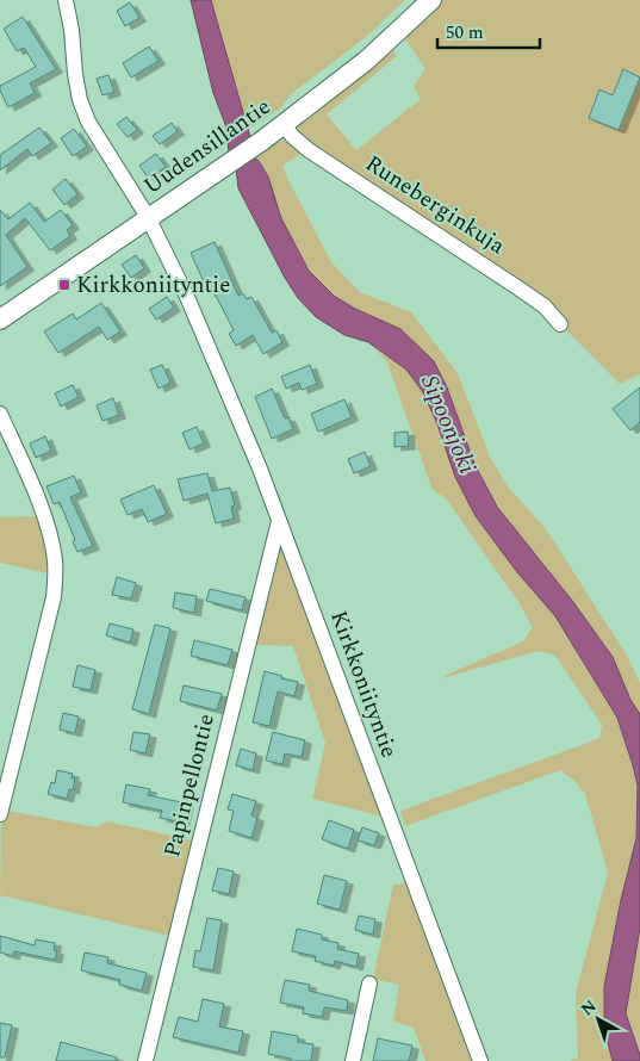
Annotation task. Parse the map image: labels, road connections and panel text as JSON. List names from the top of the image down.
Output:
{
  "streets": {
    "street": [
      "Uudensillantie",
      "Runeberginkuja",
      "Kirkkoniityntie",
      "Papinpellontie"
    ]
  },
  "crossings": [
    ["Uudensillantie", "Runeberginkuja"],
    ["Uudensillantie", "Kirkkoniityntie"],
    ["Kirkkoniityntie", "Papinpellontie"]
  ],
  "water": ["Sipoonjoki"],
  "places": {
    "transit": ["Kirkkoniityntie"]
  },
  "scale_bar": "50 m",
  "north": "top left"
}
